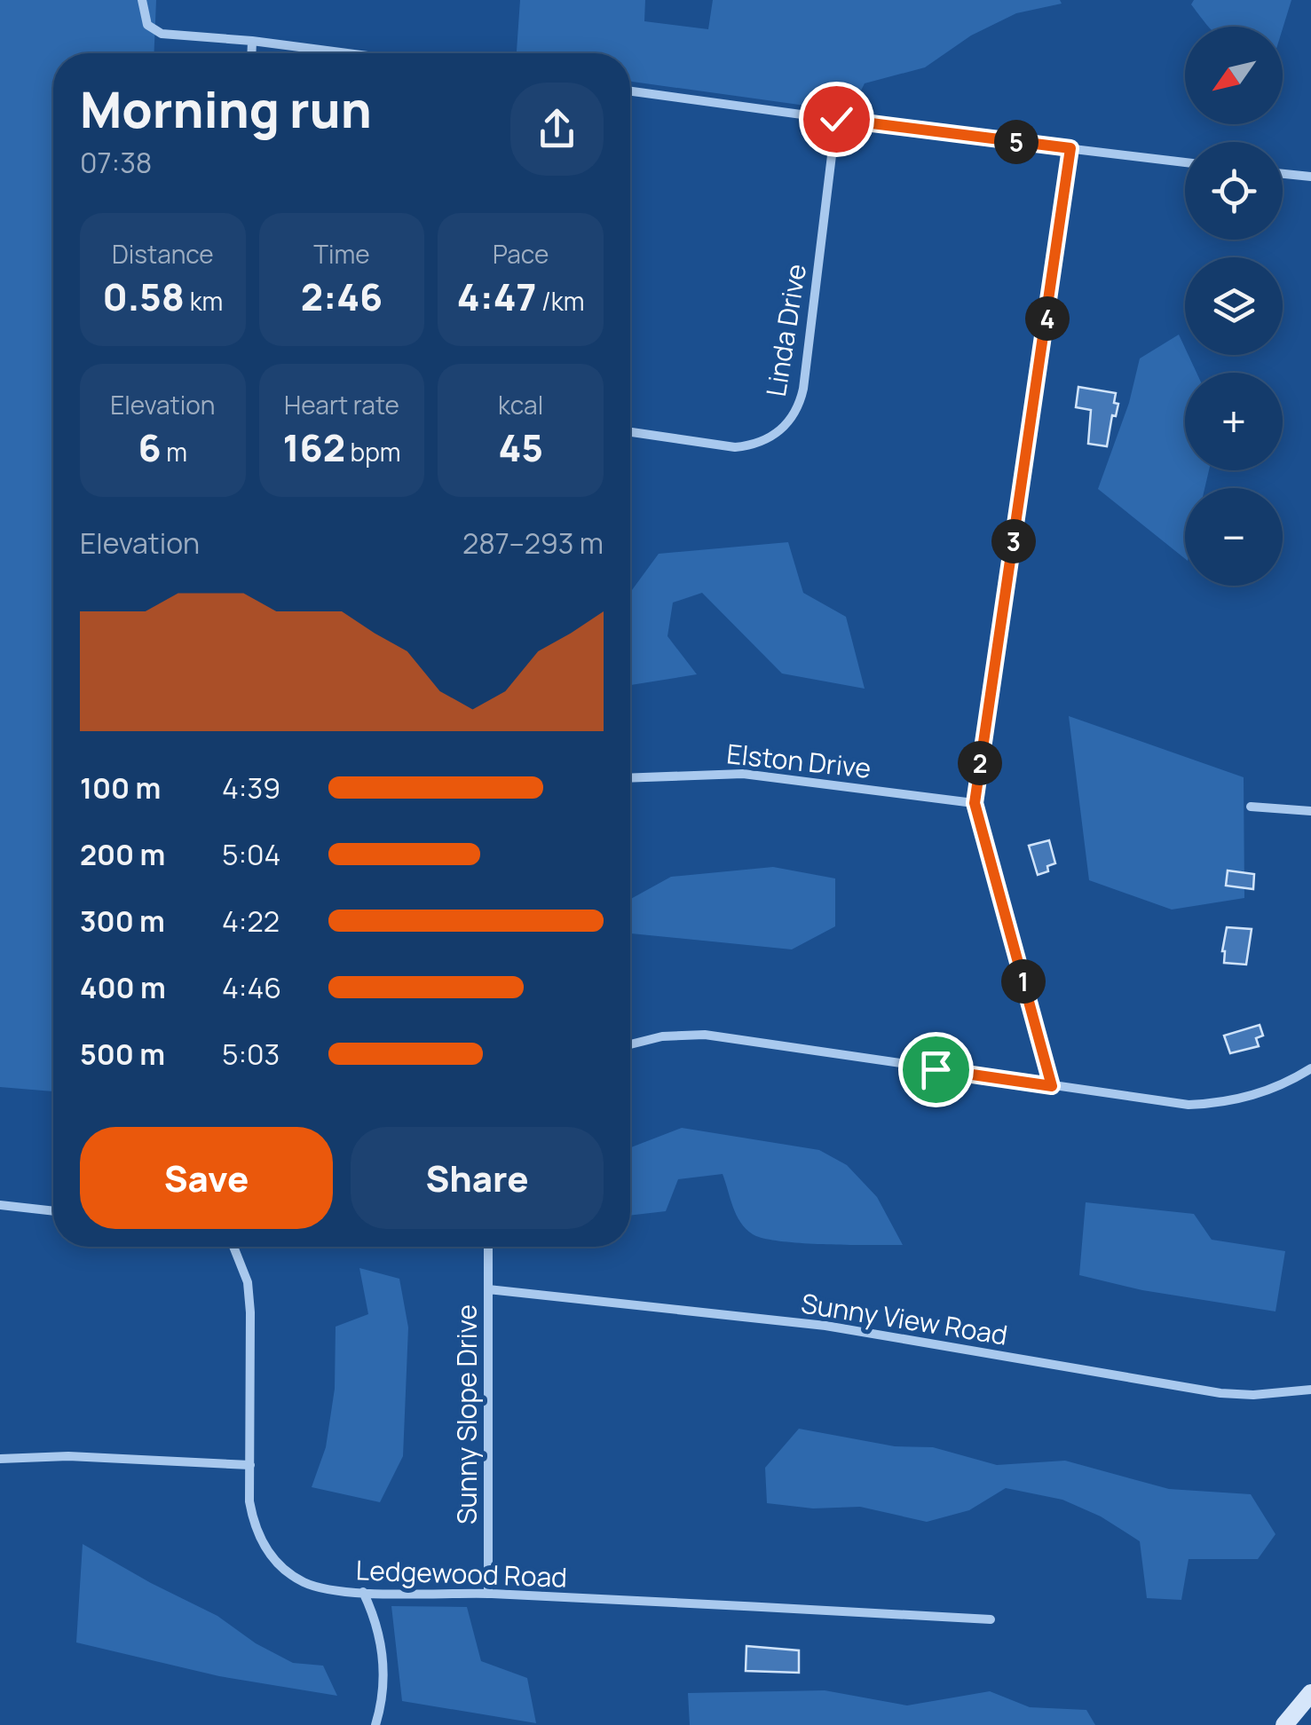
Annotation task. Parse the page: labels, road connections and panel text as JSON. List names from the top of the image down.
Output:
{
  "streets": {
    "street": [
      "Linda Drive",
      "Elston Drive",
      "Sunny View Road",
      "Sunny Slope Drive",
      "Ledgewood Road"
    ]
  },
  "crossings": [
    ["Sunny View Road", "Sunny Slope Drive"],
    ["Sunny Slope Drive", "Ledgewood Road"]
  ],
  "north": "bottom left",
  "page": {
    "map_buttons": ["+", "−"],
    "heading": ["Morning run", "07:38"],
    "pins": [
      "5",
      "4",
      "3",
      "2",
      "1"
    ],
    "stats": [
      ["Distance", "0.58 km"],
      ["Time", "2:46"],
      ["Pace", "4:47 /km"],
      ["Elevation", "6 m"],
      ["Heart rate", "162 bpm"],
      ["kcal", "45"]
    ],
    "chart": ["Elevation", "287–293 m"],
    "list": [
      {
        "name": "100 m",
        "note": "4:39"
      },
      {
        "name": "200 m",
        "note": "5:04"
      },
      {
        "name": "300 m",
        "note": "4:22"
      },
      {
        "name": "400 m",
        "note": "4:46"
      },
      {
        "name": "500 m",
        "note": "5:03"
      }
    ],
    "buttons": ["Save", "Share"]
  }
}
